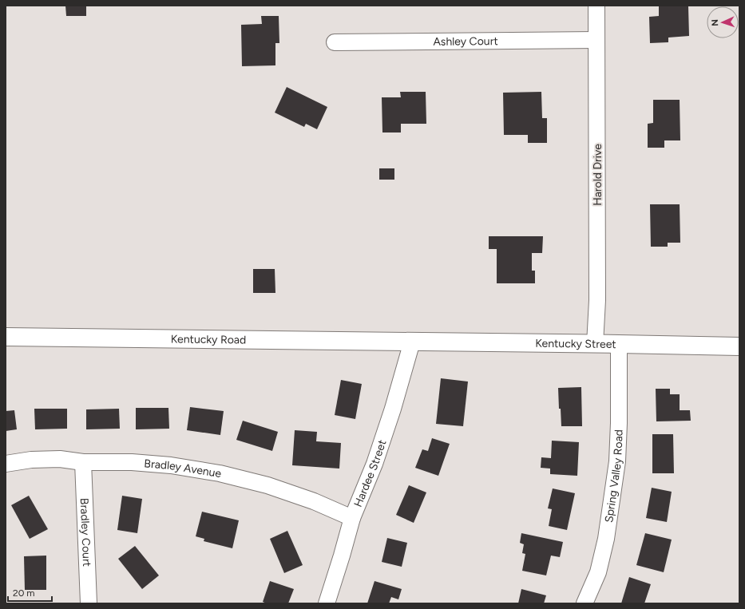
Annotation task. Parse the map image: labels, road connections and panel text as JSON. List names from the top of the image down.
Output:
{
  "streets": {
    "street": [
      "Ashley Court",
      "Harold Drive",
      "Kentucky Road",
      "Kentucky Street",
      "Bradley Avenue",
      "Hardee Street",
      "Spring Valley Road",
      "Bradley Court"
    ]
  },
  "crossings": [
    ["Ashley Court", "Harold Drive"],
    ["Harold Drive", "Kentucky Street"],
    ["Kentucky Road", "Kentucky Street"],
    ["Kentucky Road", "Hardee Street"],
    ["Kentucky Street", "Hardee Street"],
    ["Kentucky Street", "Spring Valley Road"],
    ["Bradley Avenue", "Hardee Street"],
    ["Bradley Avenue", "Bradley Court"]
  ],
  "scale_bar": "20 m",
  "north": "left"
}
